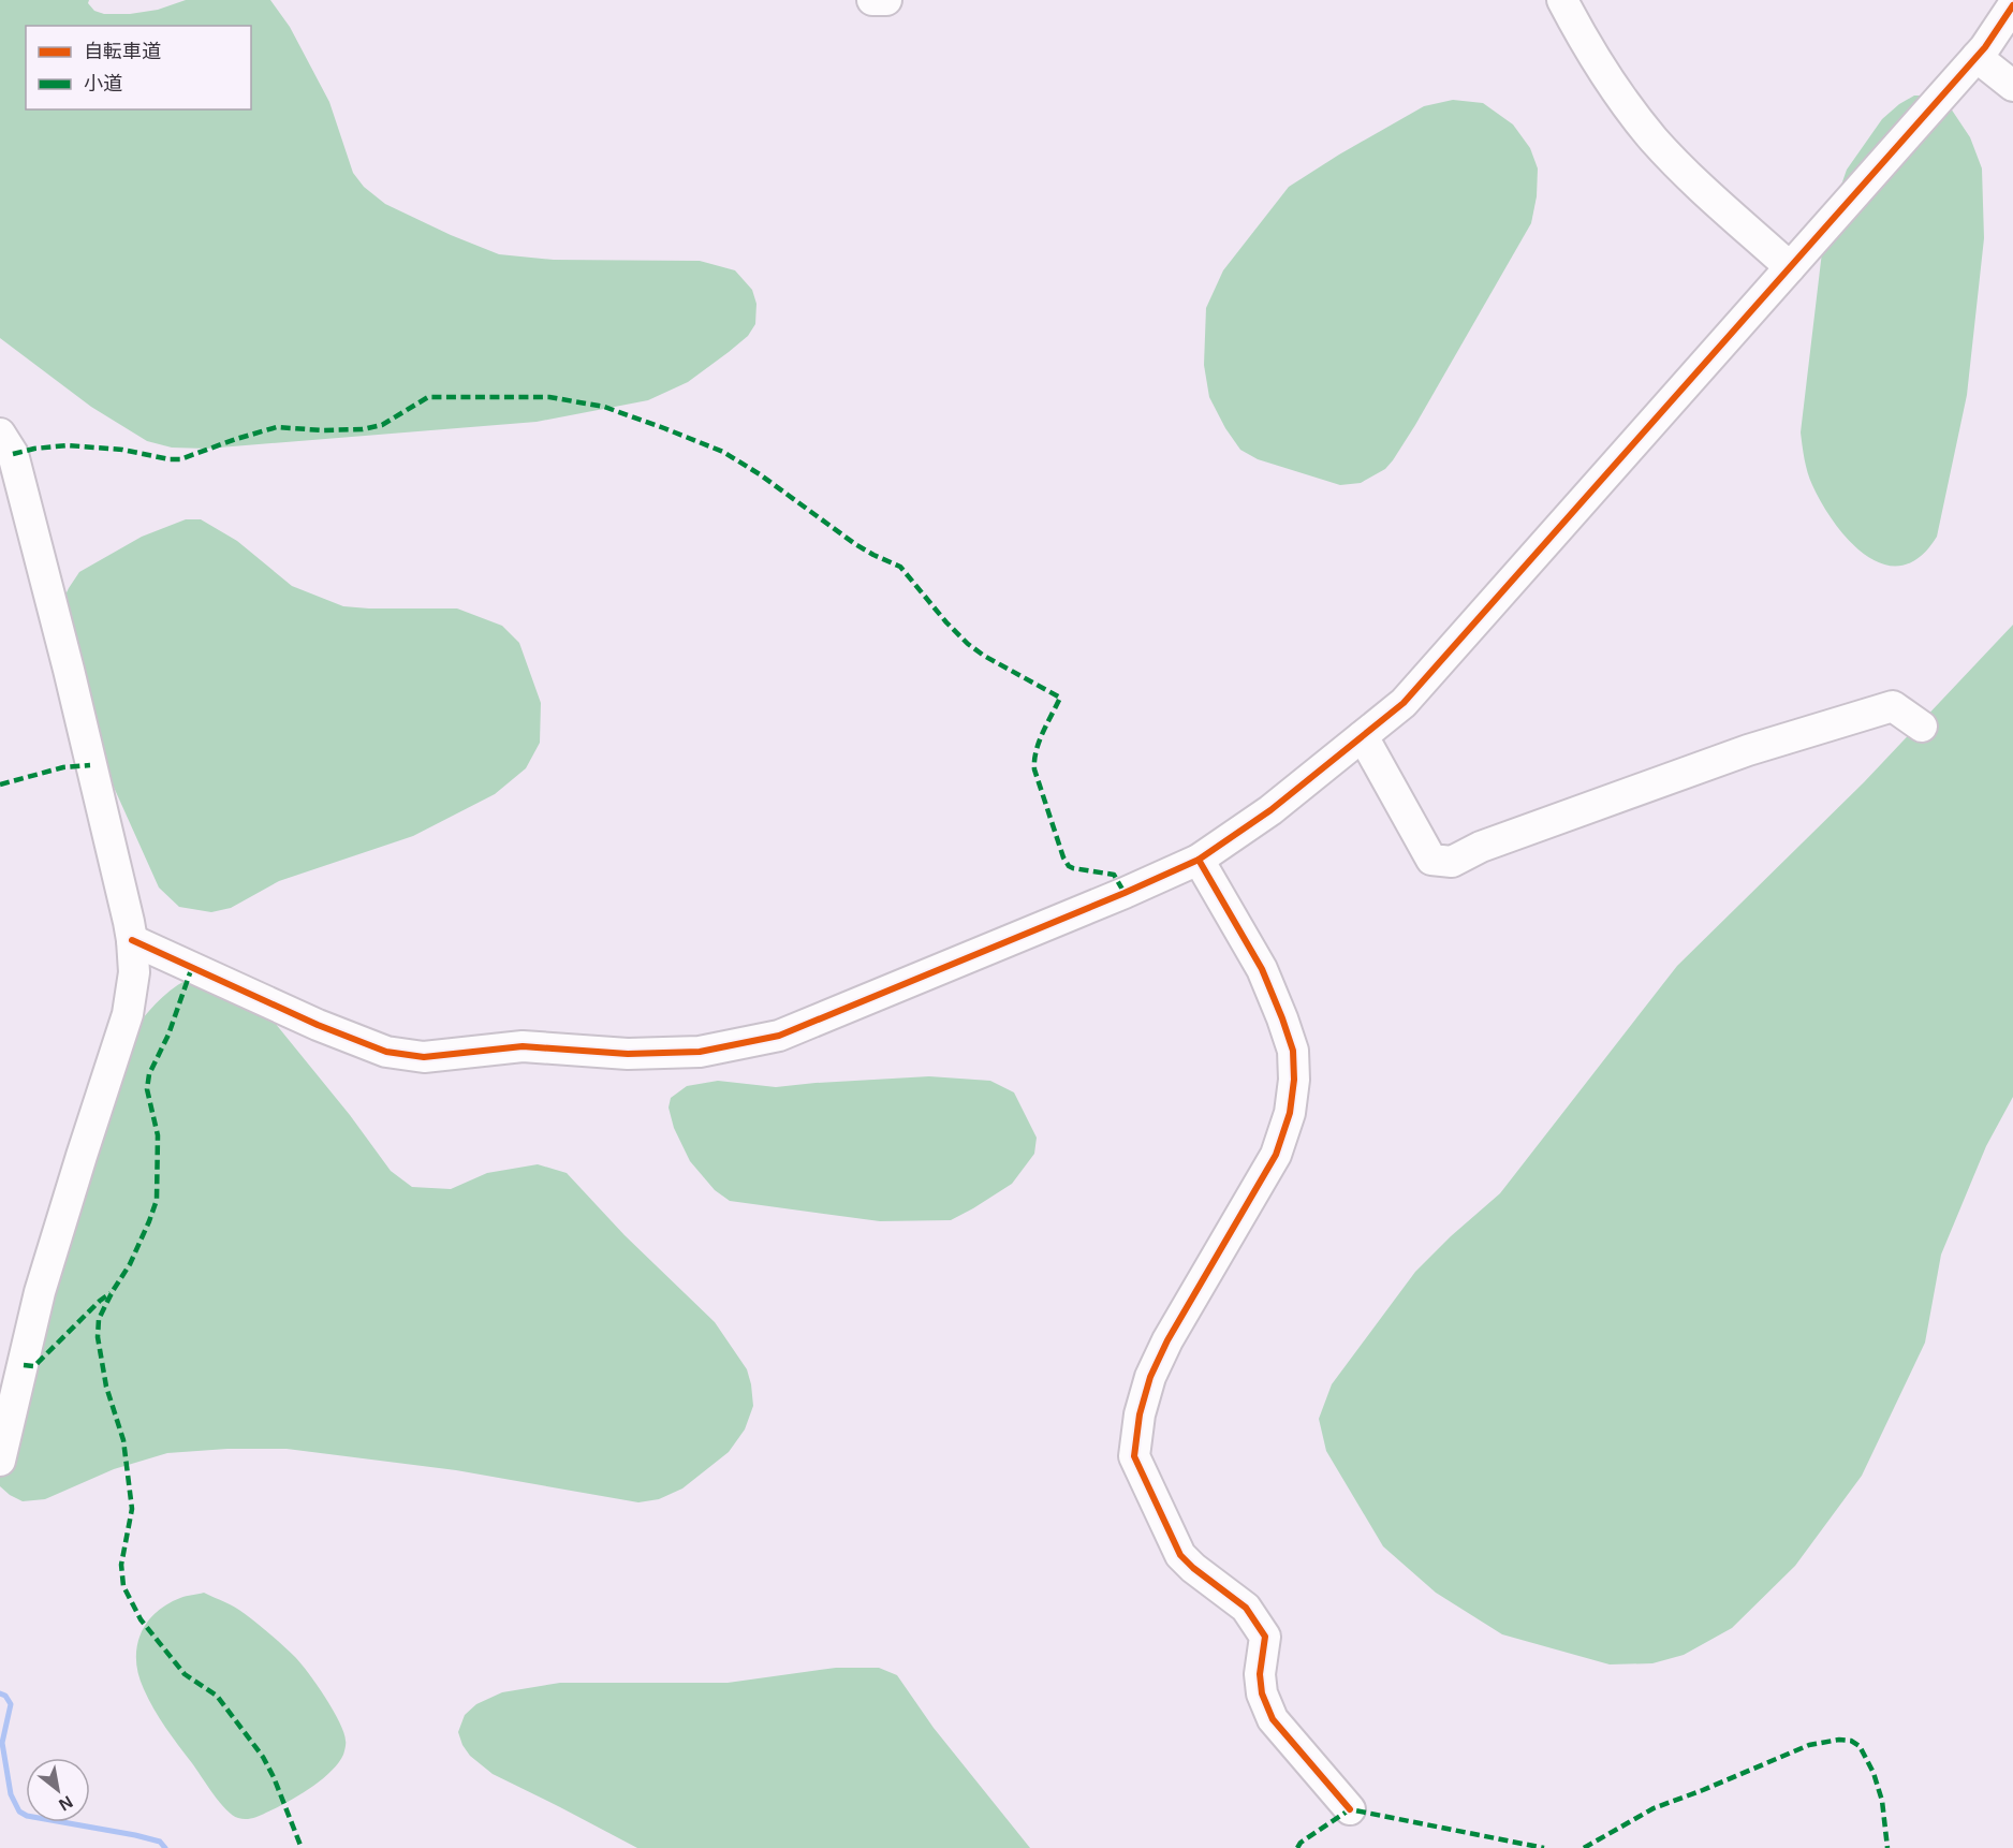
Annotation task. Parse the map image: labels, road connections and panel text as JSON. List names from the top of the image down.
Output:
{
  "legend": ["自転車道", "小道"],
  "north": "bottom right"
}
